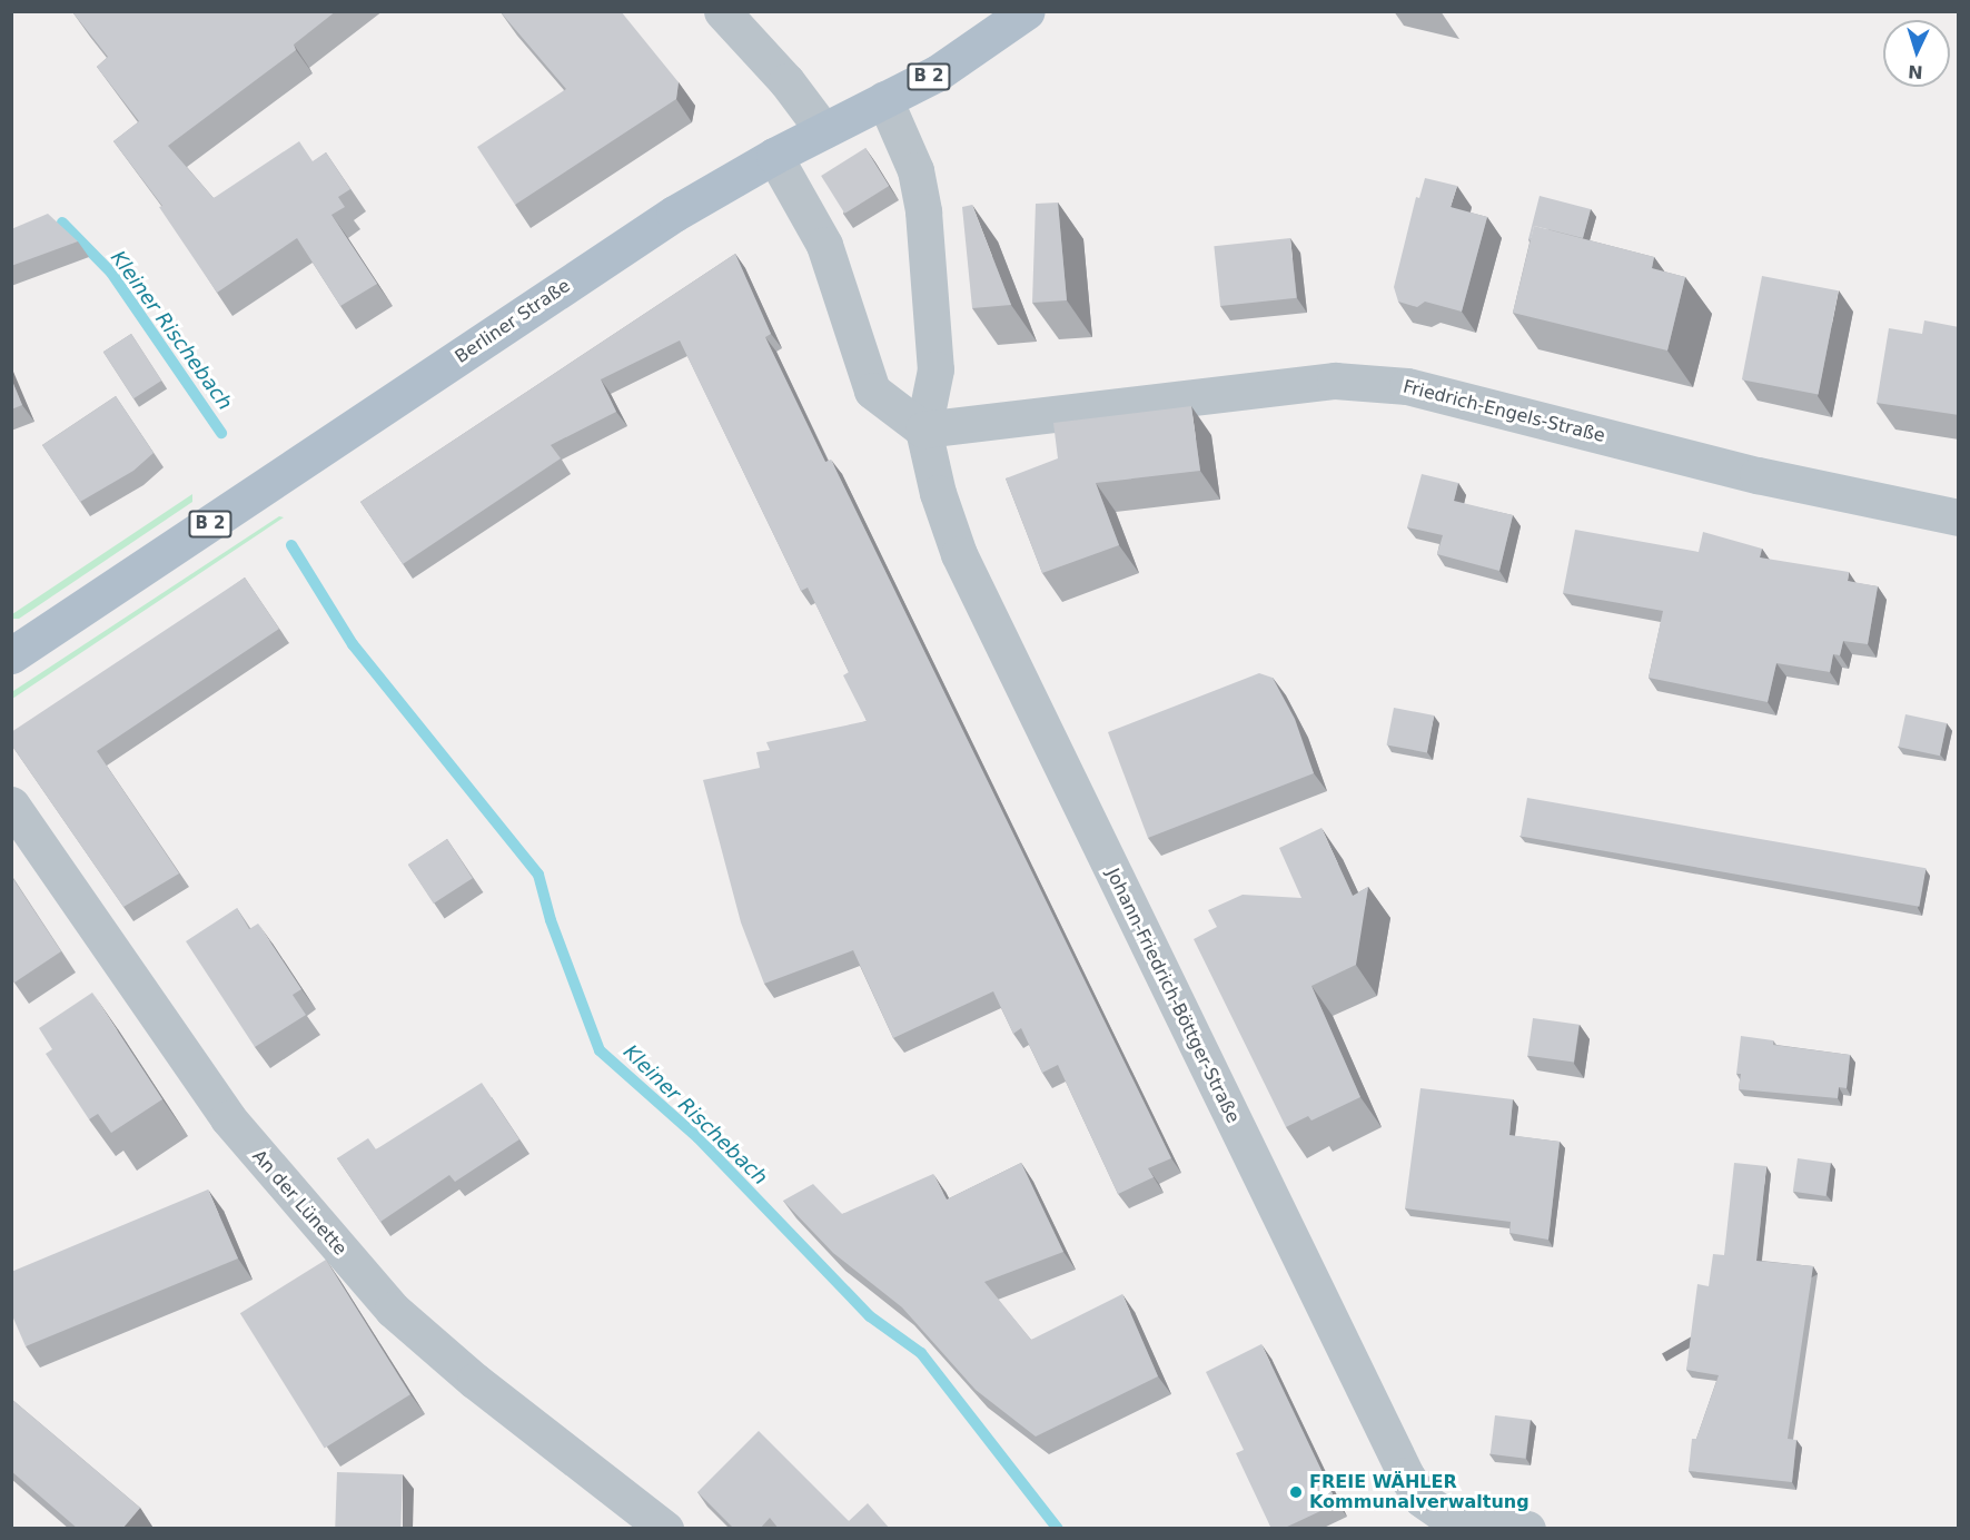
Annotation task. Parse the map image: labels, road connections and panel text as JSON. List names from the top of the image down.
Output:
{
  "streets": {
    "main road": ["B 2", "Berliner Straße"],
    "street": ["Friedrich-Engels-Straße", "Johann-Friedrich-Böttger-Straße", "An der Lünette"]
  },
  "crossings": [
    ["Berliner Straße", "Johann-Friedrich-Böttger-Straße"],
    ["Friedrich-Engels-Straße", "Johann-Friedrich-Böttger-Straße"]
  ],
  "water": ["Kleiner Rischebach"],
  "places": ["FREIE WÄHLER Kommunalverwaltung"],
  "north": "bottom"
}
